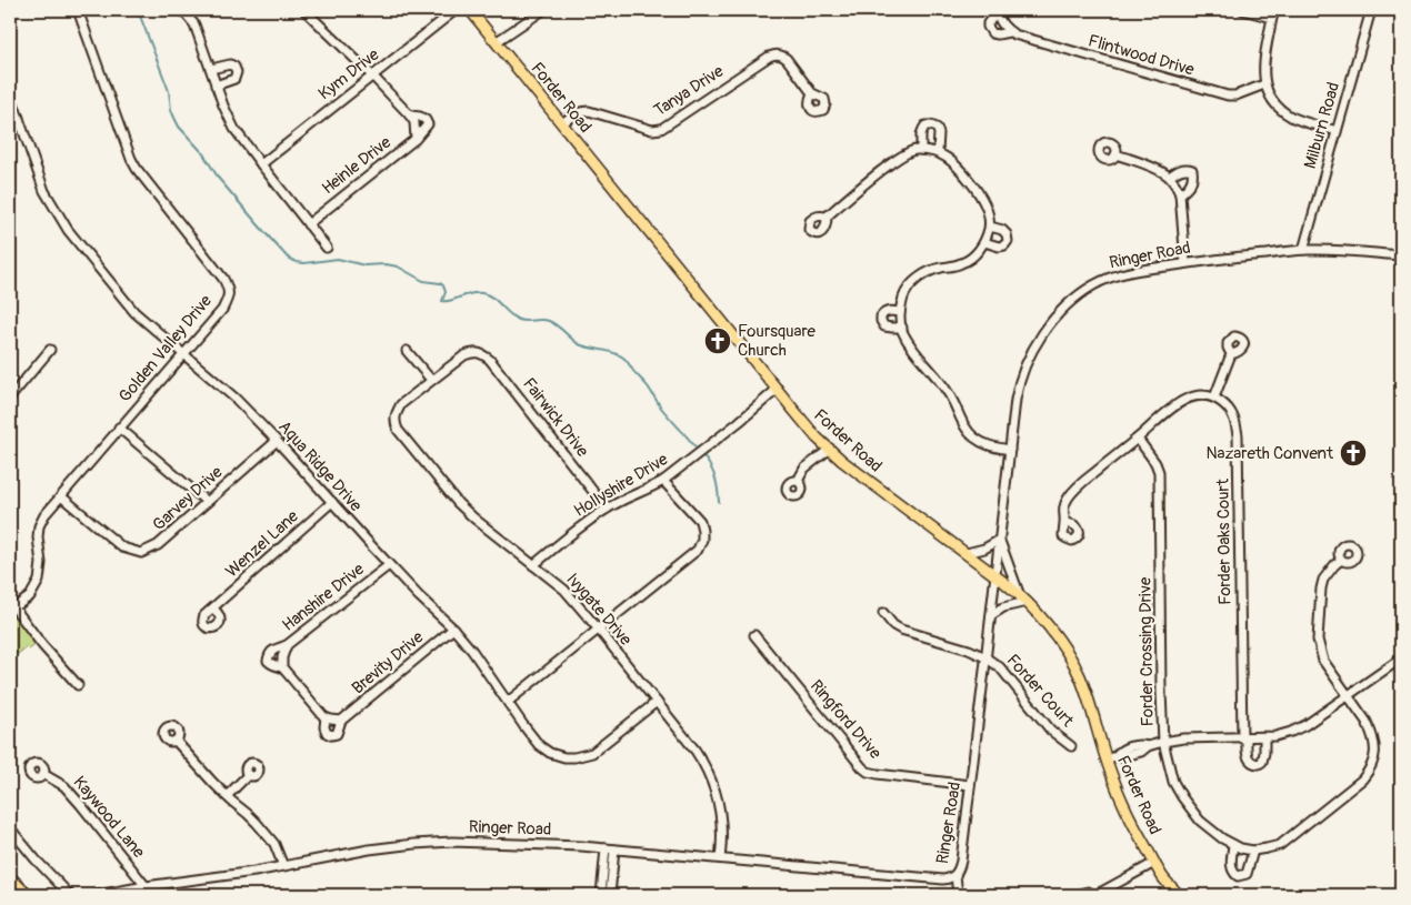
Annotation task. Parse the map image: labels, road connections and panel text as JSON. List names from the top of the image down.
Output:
{
  "streets": {
    "main road": ["Forder Road"],
    "street": [
      "Flintwood Drive",
      "Kym Drive",
      "Tanya Drive",
      "Milburn Road",
      "Heinle Drive",
      "Ringer Road",
      "Golden Valley Drive",
      "Fairwick Drive",
      "Aqua Ridge Drive",
      "Hollyshire Drive",
      "Garvey Drive",
      "Forder Oaks Court",
      "Wenzel Lane",
      "Hanshire Drive",
      "Ivygate Drive",
      "Forder Crossing Drive",
      "Brevity Drive",
      "Forder Court",
      "Ringford Drive",
      "Kaywood Lane"
    ]
  },
  "crossings": [
    ["Tanya Drive", "Forder Road"],
    ["Forder Road", "Ringer Road"],
    ["Forder Road", "Hollyshire Drive"],
    ["Milburn Road", "Ringer Road"],
    ["Ringer Road", "Ivygate Drive"],
    ["Ringer Road", "Forder Court"],
    ["Ringer Road", "Ringford Drive"],
    ["Ringer Road", "Kaywood Lane"],
    ["Golden Valley Drive", "Aqua Ridge Drive"],
    ["Golden Valley Drive", "Garvey Drive"],
    ["Fairwick Drive", "Hollyshire Drive"],
    ["Fairwick Drive", "Ivygate Drive"],
    ["Aqua Ridge Drive", "Garvey Drive"],
    ["Aqua Ridge Drive", "Wenzel Lane"],
    ["Aqua Ridge Drive", "Hanshire Drive"],
    ["Aqua Ridge Drive", "Ivygate Drive"],
    ["Aqua Ridge Drive", "Brevity Drive"],
    ["Hollyshire Drive", "Ivygate Drive"],
    ["Hanshire Drive", "Brevity Drive"]
  ],
  "places": {
    "church": ["Foursquare Church", "Nazareth Convent"]
  }
}
